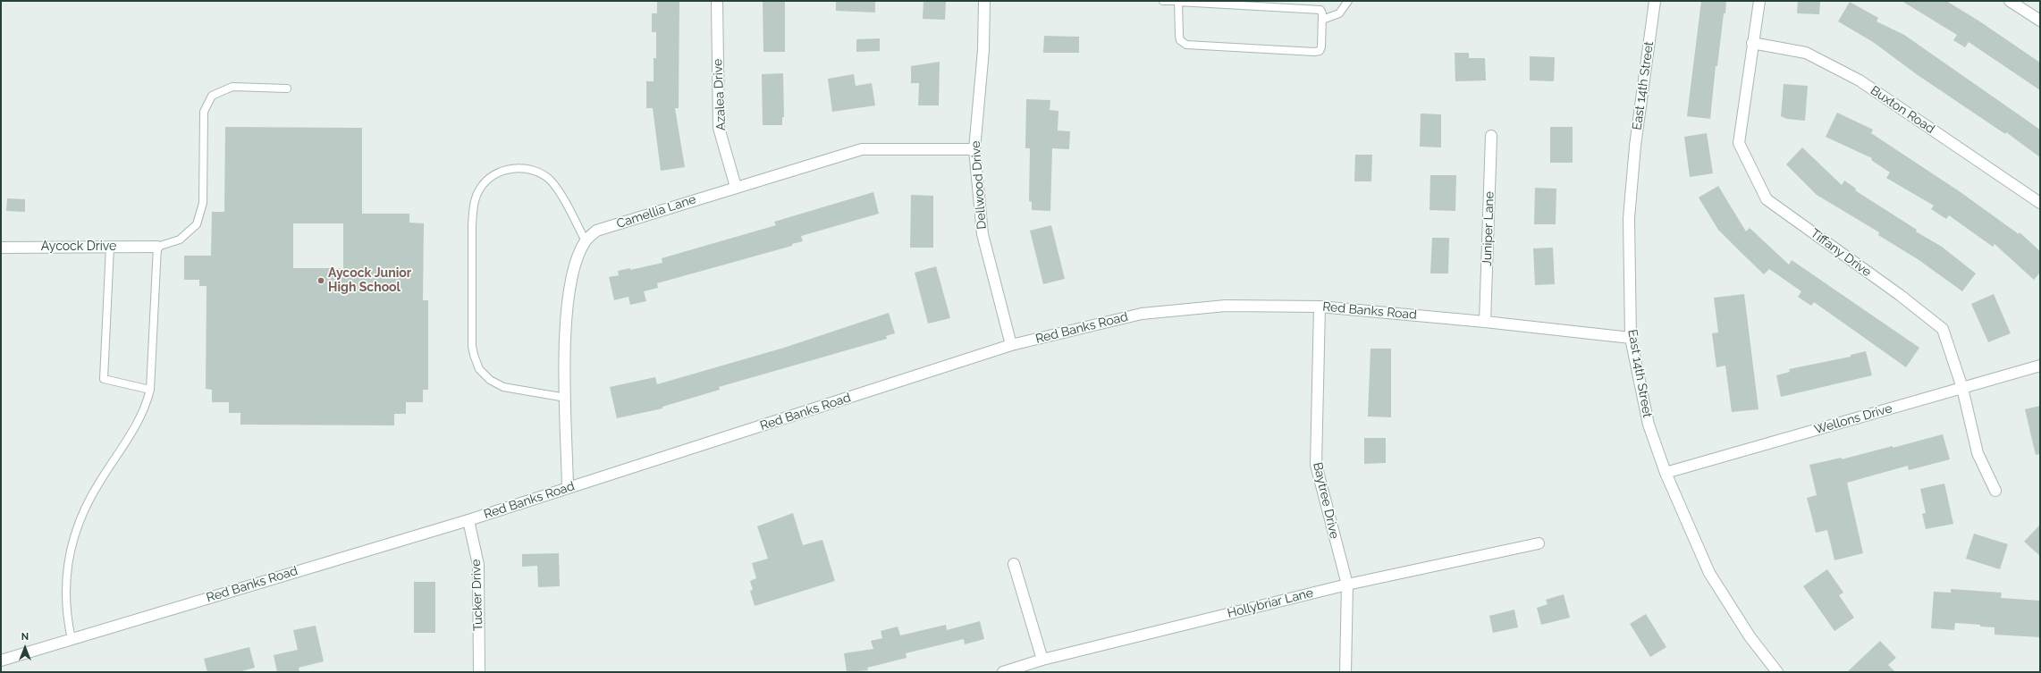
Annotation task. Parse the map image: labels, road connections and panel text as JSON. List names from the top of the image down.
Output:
{
  "streets": {
    "street": [
      "East 14th Street",
      "Azalea Drive",
      "Buxton Road",
      "Dellwood Drive",
      "Camellia Lane",
      "Juniper Lane",
      "Aycock Drive",
      "Tiffany Drive",
      "Red Banks Road",
      "Wellons Drive",
      "Baytree Drive",
      "Tucker Drive",
      "Hollybriar Lane"
    ]
  },
  "crossings": [
    ["East 14th Street", "Red Banks Road"],
    ["East 14th Street", "Wellons Drive"],
    ["Azalea Drive", "Camellia Lane"],
    ["Buxton Road", "Tiffany Drive"],
    ["Dellwood Drive", "Camellia Lane"],
    ["Dellwood Drive", "Red Banks Road"],
    ["Camellia Lane", "Red Banks Road"],
    ["Juniper Lane", "Red Banks Road"],
    ["Tiffany Drive", "Wellons Drive"],
    ["Red Banks Road", "Baytree Drive"],
    ["Red Banks Road", "Tucker Drive"],
    ["Baytree Drive", "Hollybriar Lane"]
  ],
  "places": ["Aycock Junior High School"],
  "north": "top"
}
